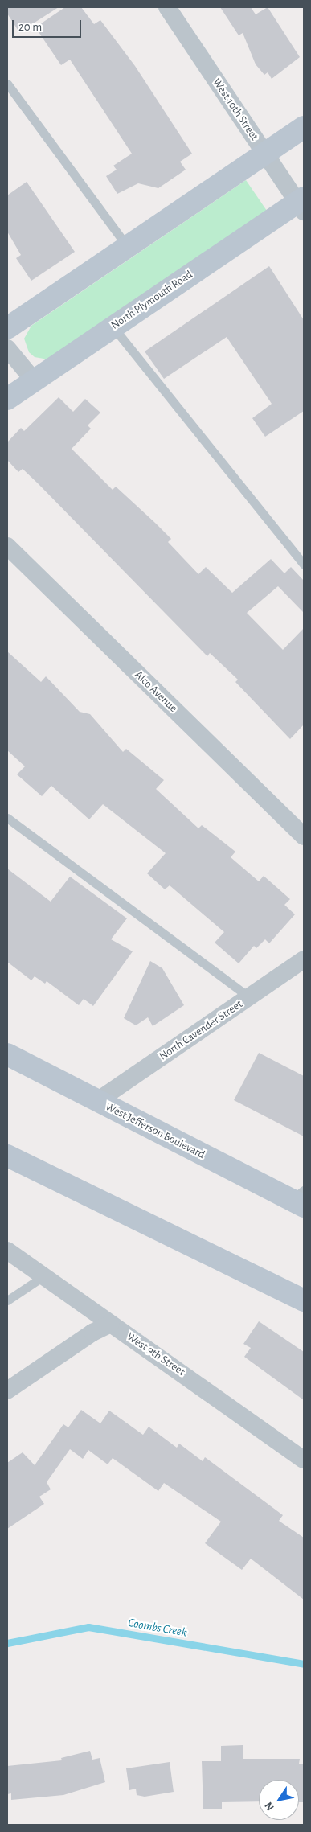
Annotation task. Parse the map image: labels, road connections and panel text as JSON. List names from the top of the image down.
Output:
{
  "streets": {
    "street": [
      "West 10th Street",
      "North Plymouth Road",
      "Alco Avenue",
      "North Cavender Street",
      "West Jefferson Boulevard",
      "West 9th Street"
    ]
  },
  "crossings": [
    ["West 10th Street", "North Plymouth Road"],
    ["North Cavender Street", "West Jefferson Boulevard"]
  ],
  "water": ["Coombs Creek"],
  "scale_bar": "20 m",
  "north": "bottom left"
}
